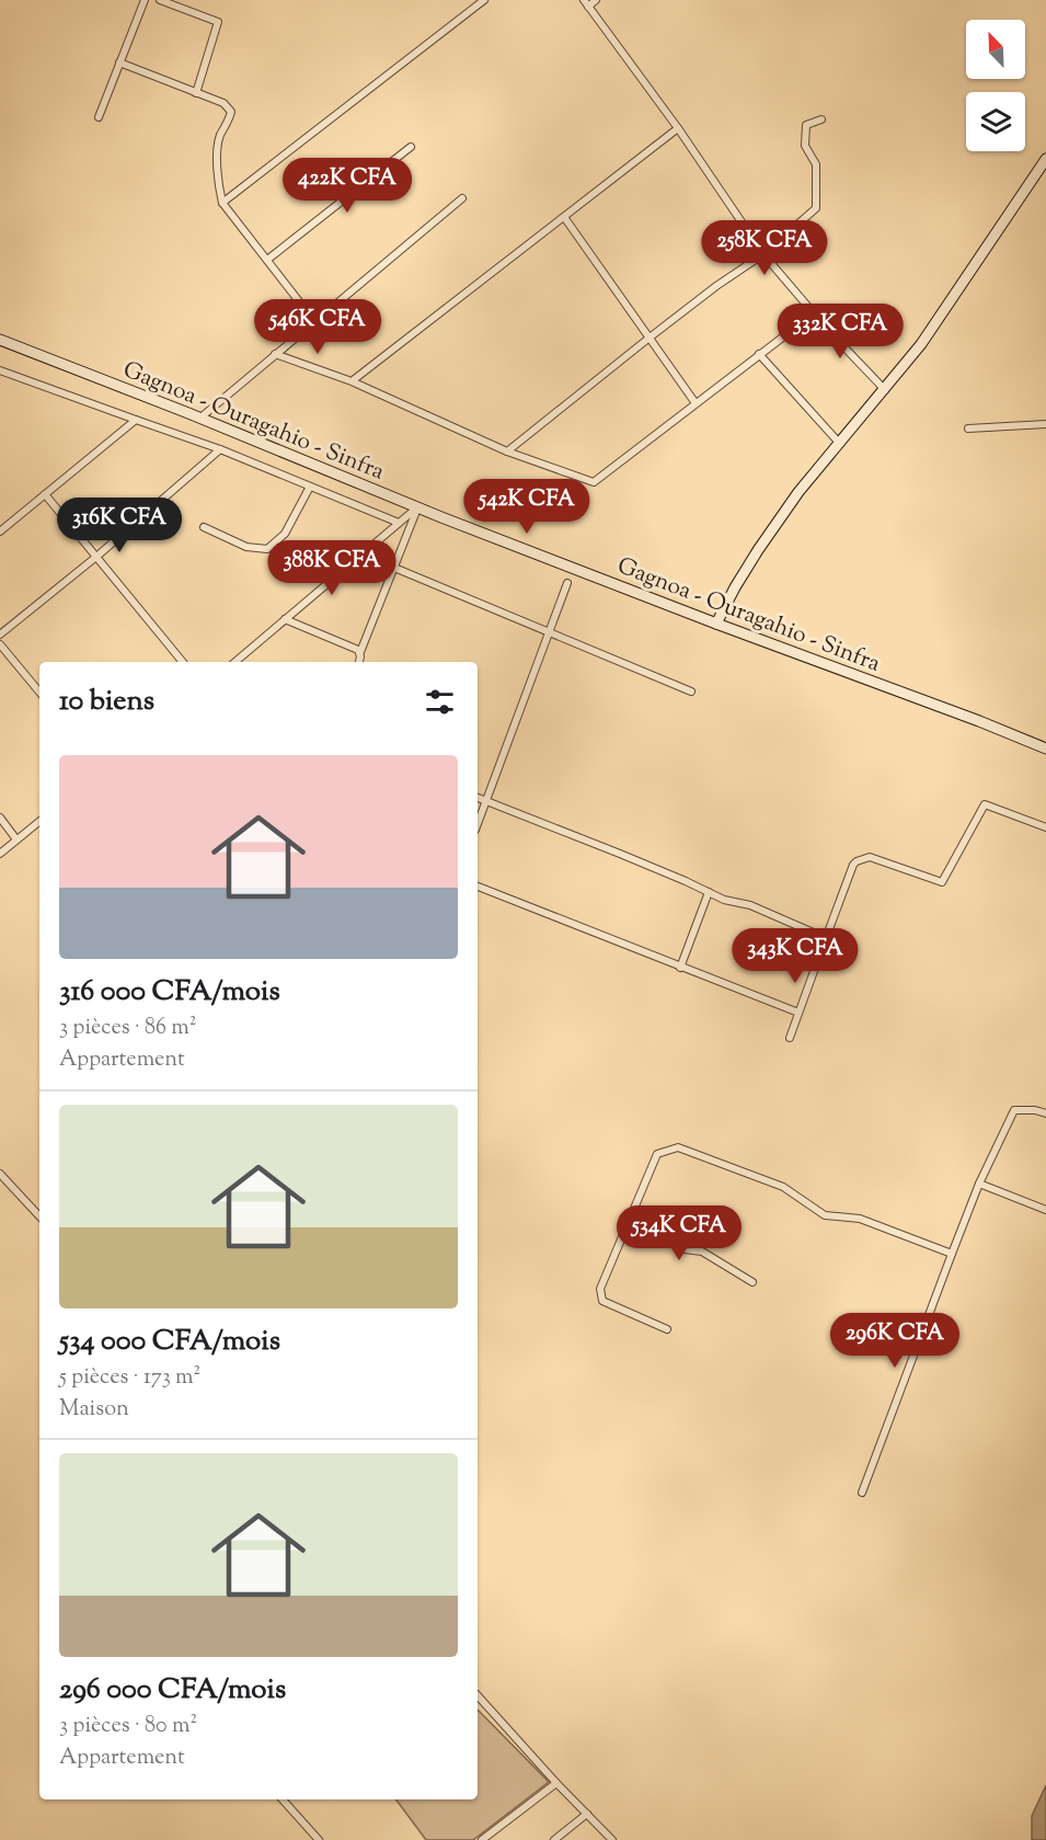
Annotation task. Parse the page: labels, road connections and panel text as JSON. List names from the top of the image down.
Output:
{
  "streets": {
    "main road": ["Gagnoa - Ouragahio - Sinfra"]
  },
  "north": "top left",
  "page": {
    "price": [
      "422K CFA",
      "258K CFA",
      "546K CFA",
      "332K CFA",
      "542K CFA",
      "316K CFA",
      "388K CFA",
      "343K CFA",
      "534K CFA",
      "296K CFA"
    ],
    "heading": "10 biens",
    "list": [
      {
        "name": "316 000 CFA/mois",
        "note": "3 pièces · 86 m² · Appartement"
      },
      {
        "name": "534 000 CFA/mois",
        "note": "5 pièces · 173 m² · Maison"
      },
      {
        "name": "296 000 CFA/mois",
        "note": "3 pièces · 80 m² · Appartement"
      }
    ]
  }
}
